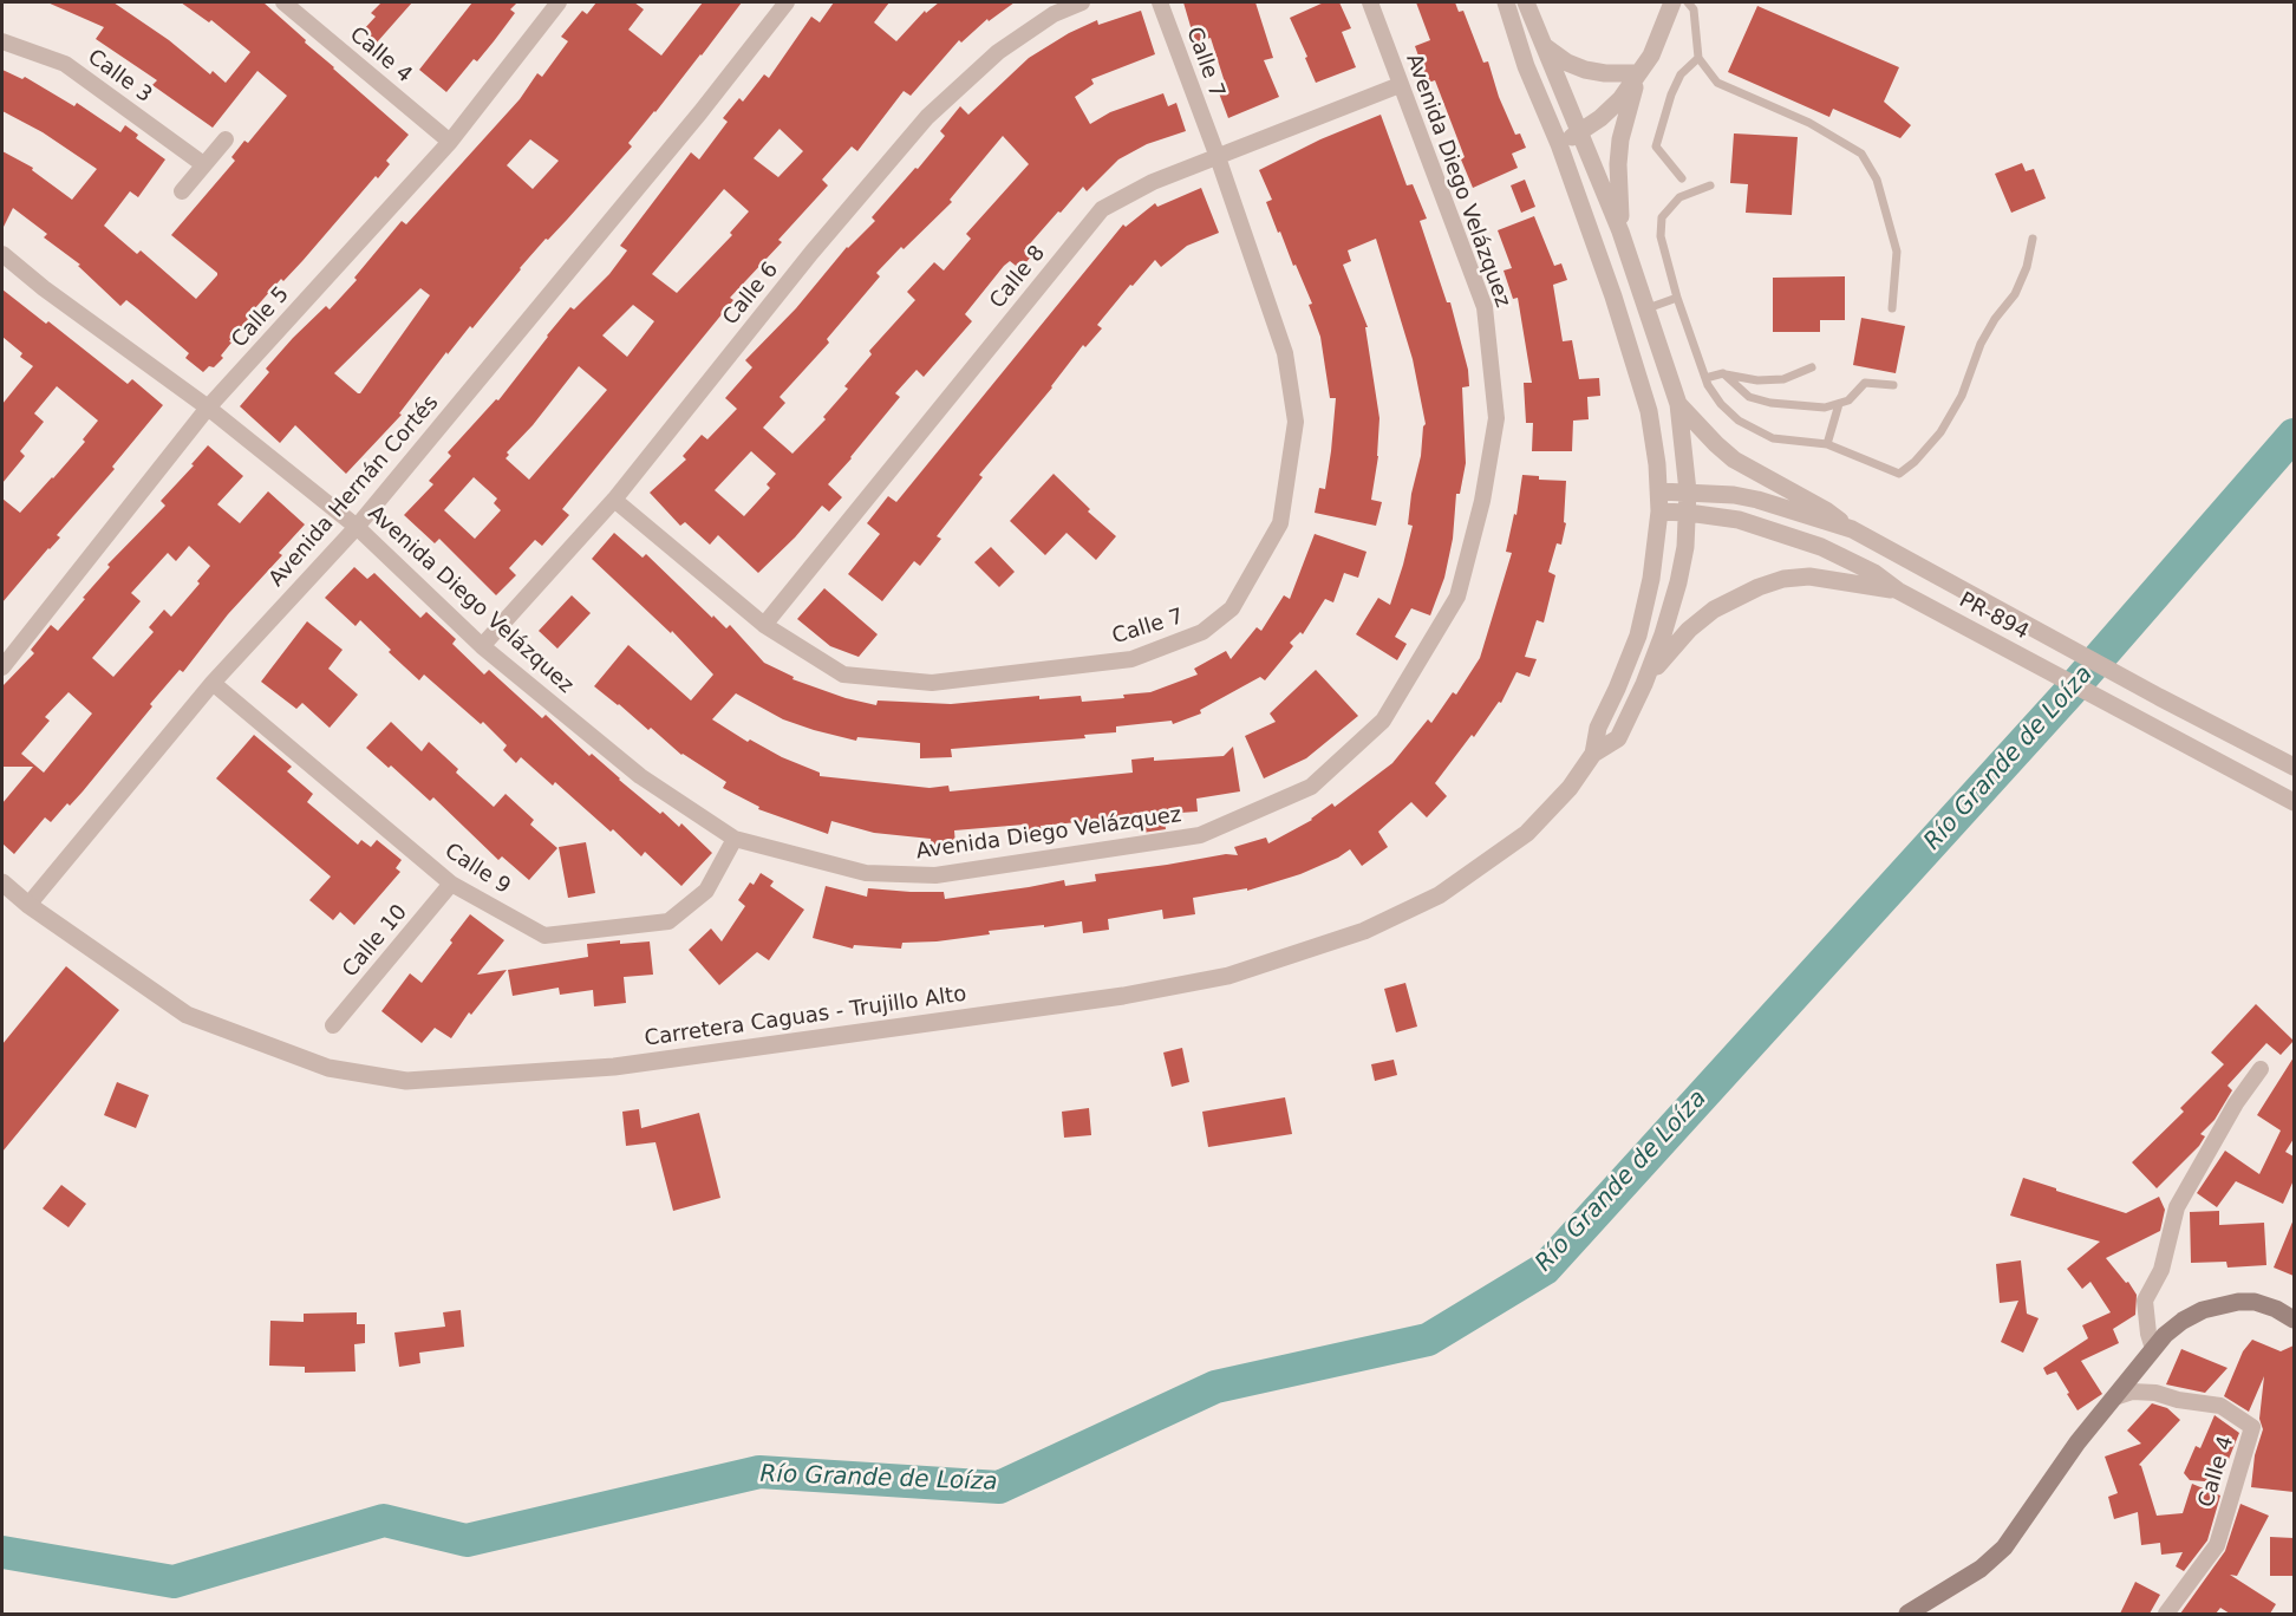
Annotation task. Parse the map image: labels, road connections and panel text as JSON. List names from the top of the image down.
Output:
{
  "streets": {
    "street": [
      "Calle 4",
      "Calle 7",
      "Calle 3",
      "Avenida Diego Velázquez",
      "Calle 8",
      "Calle 6",
      "Calle 5",
      "Avenida Hernán Cortés",
      "PR-894",
      "Calle 9",
      "Calle 10",
      "Carretera Caguas - Trujillo Alto"
    ]
  },
  "crossings": [
    ["Calle 4", "Calle 5"],
    ["Calle 7", "Calle 8"],
    ["Calle 7", "Calle 6"],
    ["Avenida Diego Velázquez", "Calle 8"],
    ["Avenida Diego Velázquez", "Calle 6"],
    ["Avenida Diego Velázquez", "Calle 5"],
    ["Avenida Diego Velázquez", "Avenida Hernán Cortés"],
    ["Avenida Diego Velázquez", "Calle 9"],
    ["Avenida Hernán Cortés", "Calle 9"],
    ["Avenida Hernán Cortés", "Carretera Caguas - Trujillo Alto"],
    ["PR-894", "Carretera Caguas - Trujillo Alto"],
    ["Calle 9", "Calle 10"]
  ],
  "water": ["Río Grande de Loíza"]
}
